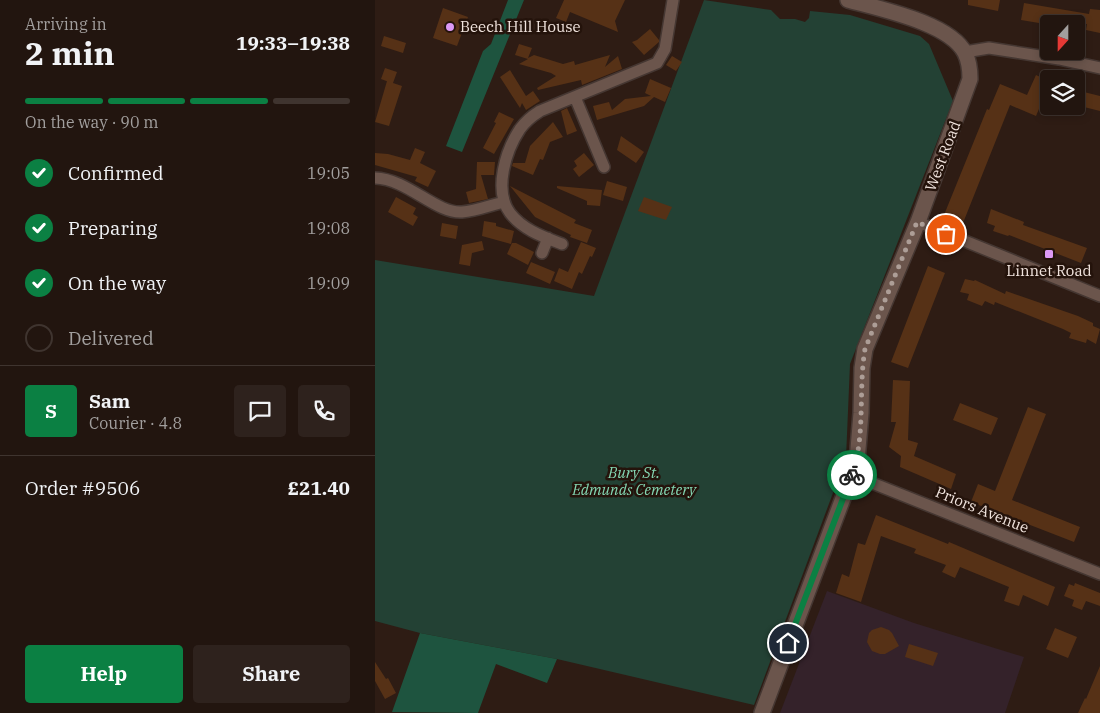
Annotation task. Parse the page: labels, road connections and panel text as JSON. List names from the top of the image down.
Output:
{
  "streets": {
    "street": ["West Road", "Priors Avenue"]
  },
  "crossings": [
    ["West Road", "Priors Avenue"]
  ],
  "parks": ["Bury St. Edmunds Cemetery"],
  "places": {
    "other": ["Beech Hill House"],
    "transit": ["Linnet Road"]
  },
  "north": "bottom",
  "page": {
    "heading": ["2 min", "Arriving in", "19:33–19:38"],
    "panel": [
      "Sam",
      "Courier · 4.8",
      "Order #9506",
      "£21.40"
    ],
    "bar": "On the way · 90 m",
    "list": [
      ["Confirmed", "19:05"],
      ["Preparing", "19:08"],
      ["On the way", "19:09"],
      "Delivered"
    ],
    "round": "S",
    "buttons": ["Help", "Share"]
  }
}
